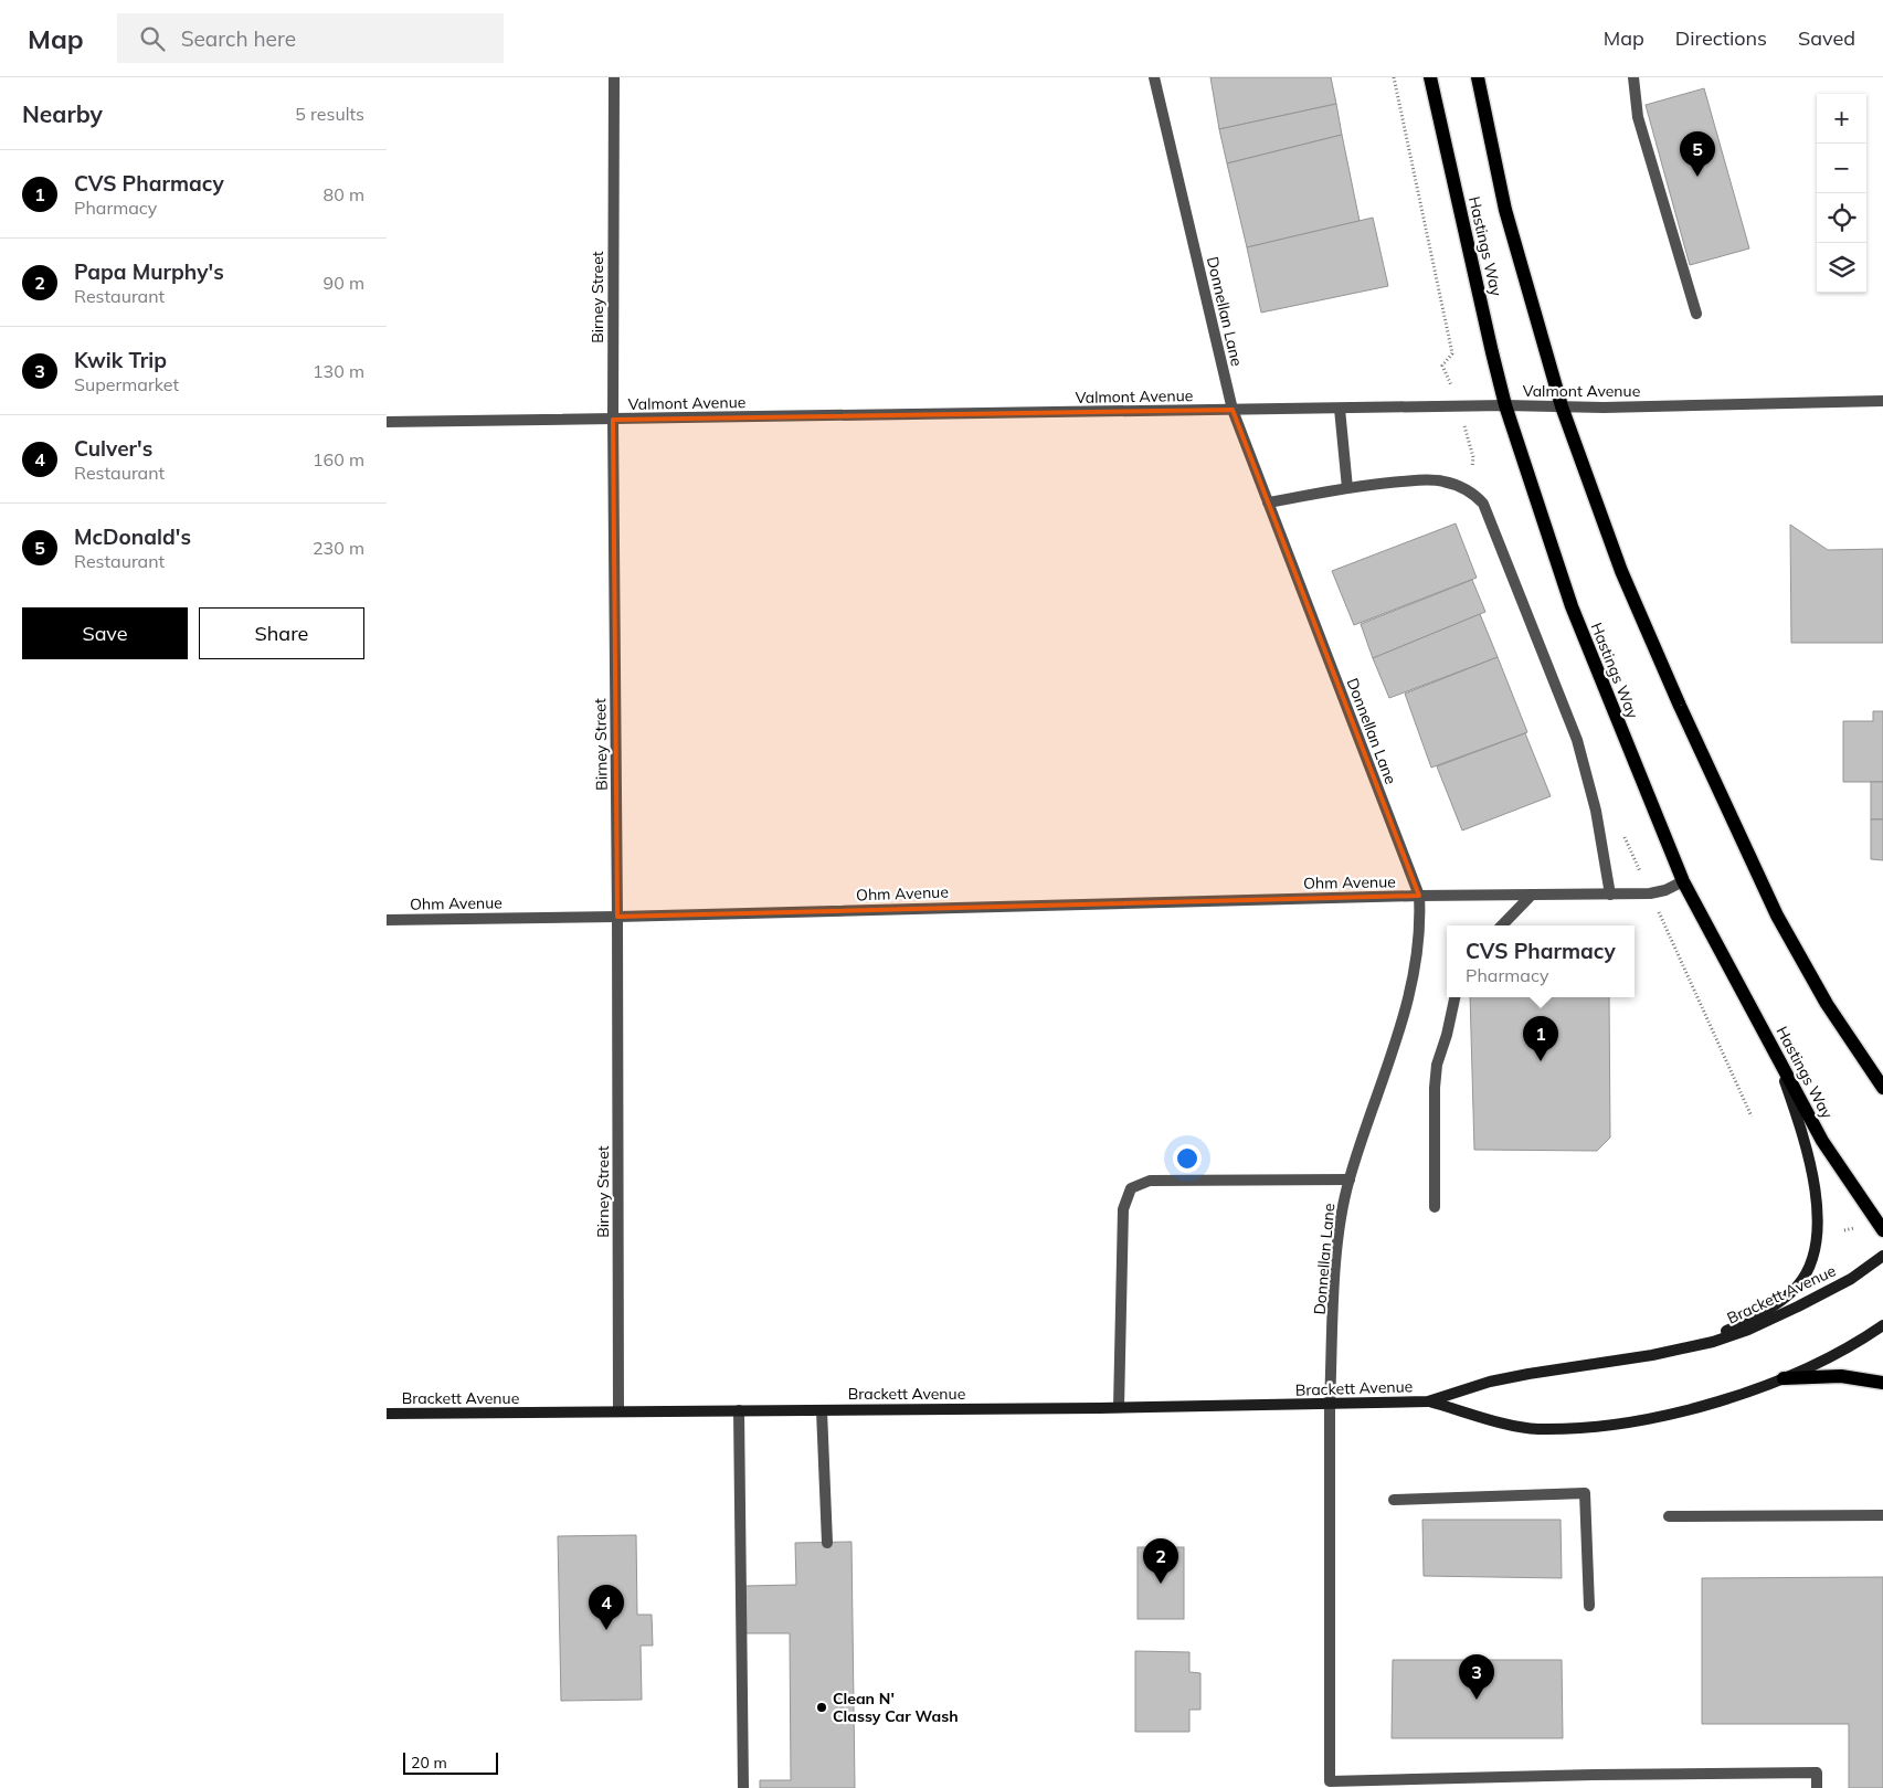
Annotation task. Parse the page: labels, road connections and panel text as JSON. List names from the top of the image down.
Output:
{
  "streets": {
    "main road": ["Hastings Way", "Brackett Avenue"],
    "street": [
      "Birney Street",
      "Donnellan Lane",
      "Valmont Avenue",
      "Ohm Avenue"
    ]
  },
  "crossings": [
    ["Hastings Way", "Valmont Avenue"],
    ["Hastings Way", "Ohm Avenue"],
    ["Birney Street", "Valmont Avenue"],
    ["Birney Street", "Ohm Avenue"],
    ["Birney Street", "Brackett Avenue"],
    ["Donnellan Lane", "Valmont Avenue"],
    ["Donnellan Lane", "Ohm Avenue"],
    ["Donnellan Lane", "Brackett Avenue"]
  ],
  "places": ["Clean N' Classy Car Wash"],
  "scale_bar": "20 m",
  "page": {
    "header": "Map",
    "search": "Search here",
    "nav": ["Map", "Directions", "Saved"],
    "heading": ["Nearby", "5 results"],
    "map_buttons": ["+", "−"],
    "pins": [
      "5",
      "1",
      "2",
      "4",
      "3"
    ],
    "list": [
      {
        "mark": "1",
        "name": "CVS Pharmacy",
        "note": "Pharmacy",
        "value": "80 m"
      },
      {
        "mark": "2",
        "name": "Papa Murphy's",
        "note": "Restaurant",
        "value": "90 m"
      },
      {
        "mark": "3",
        "name": "Kwik Trip",
        "note": "Supermarket",
        "value": "130 m"
      },
      {
        "mark": "4",
        "name": "Culver's",
        "note": "Restaurant",
        "value": "160 m"
      },
      {
        "mark": "5",
        "name": "McDonald's",
        "note": "Restaurant",
        "value": "230 m"
      }
    ],
    "buttons": ["Save", "Share"],
    "popup": ["CVS Pharmacy", "Pharmacy"],
    "scale": "20 m"
  }
}
